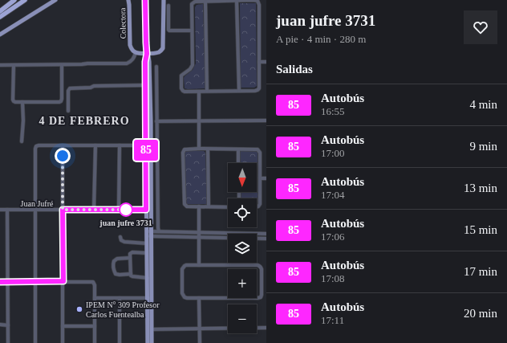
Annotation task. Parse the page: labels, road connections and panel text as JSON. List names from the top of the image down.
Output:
{
  "streets": {
    "main road": ["Colectora"],
    "street": ["Juan Jufré"]
  },
  "districts": ["4 DE FEBRERO"],
  "places": ["juan jufre 3731", "IPEM N° 309 Profesor Carlos Fuentealba"],
  "lines": ["bus line 85"],
  "north": "bottom",
  "page": {
    "on_map": "85",
    "heading": [
      ["juan jufre 3731", "A pie · 4 min · 280 m"],
      "Salidas"
    ],
    "list": [
      {
        "mark": "85",
        "name": "Autobús",
        "note": "16:55",
        "value": "4 min"
      },
      {
        "mark": "85",
        "name": "Autobús",
        "note": "17:00",
        "value": "9 min"
      },
      {
        "mark": "85",
        "name": "Autobús",
        "note": "17:04",
        "value": "13 min"
      },
      {
        "mark": "85",
        "name": "Autobús",
        "note": "17:06",
        "value": "15 min"
      },
      {
        "mark": "85",
        "name": "Autobús",
        "note": "17:08",
        "value": "17 min"
      },
      {
        "mark": "85",
        "name": "Autobús",
        "note": "17:11",
        "value": "20 min"
      }
    ],
    "map_buttons": ["+", "−"]
  }
}
